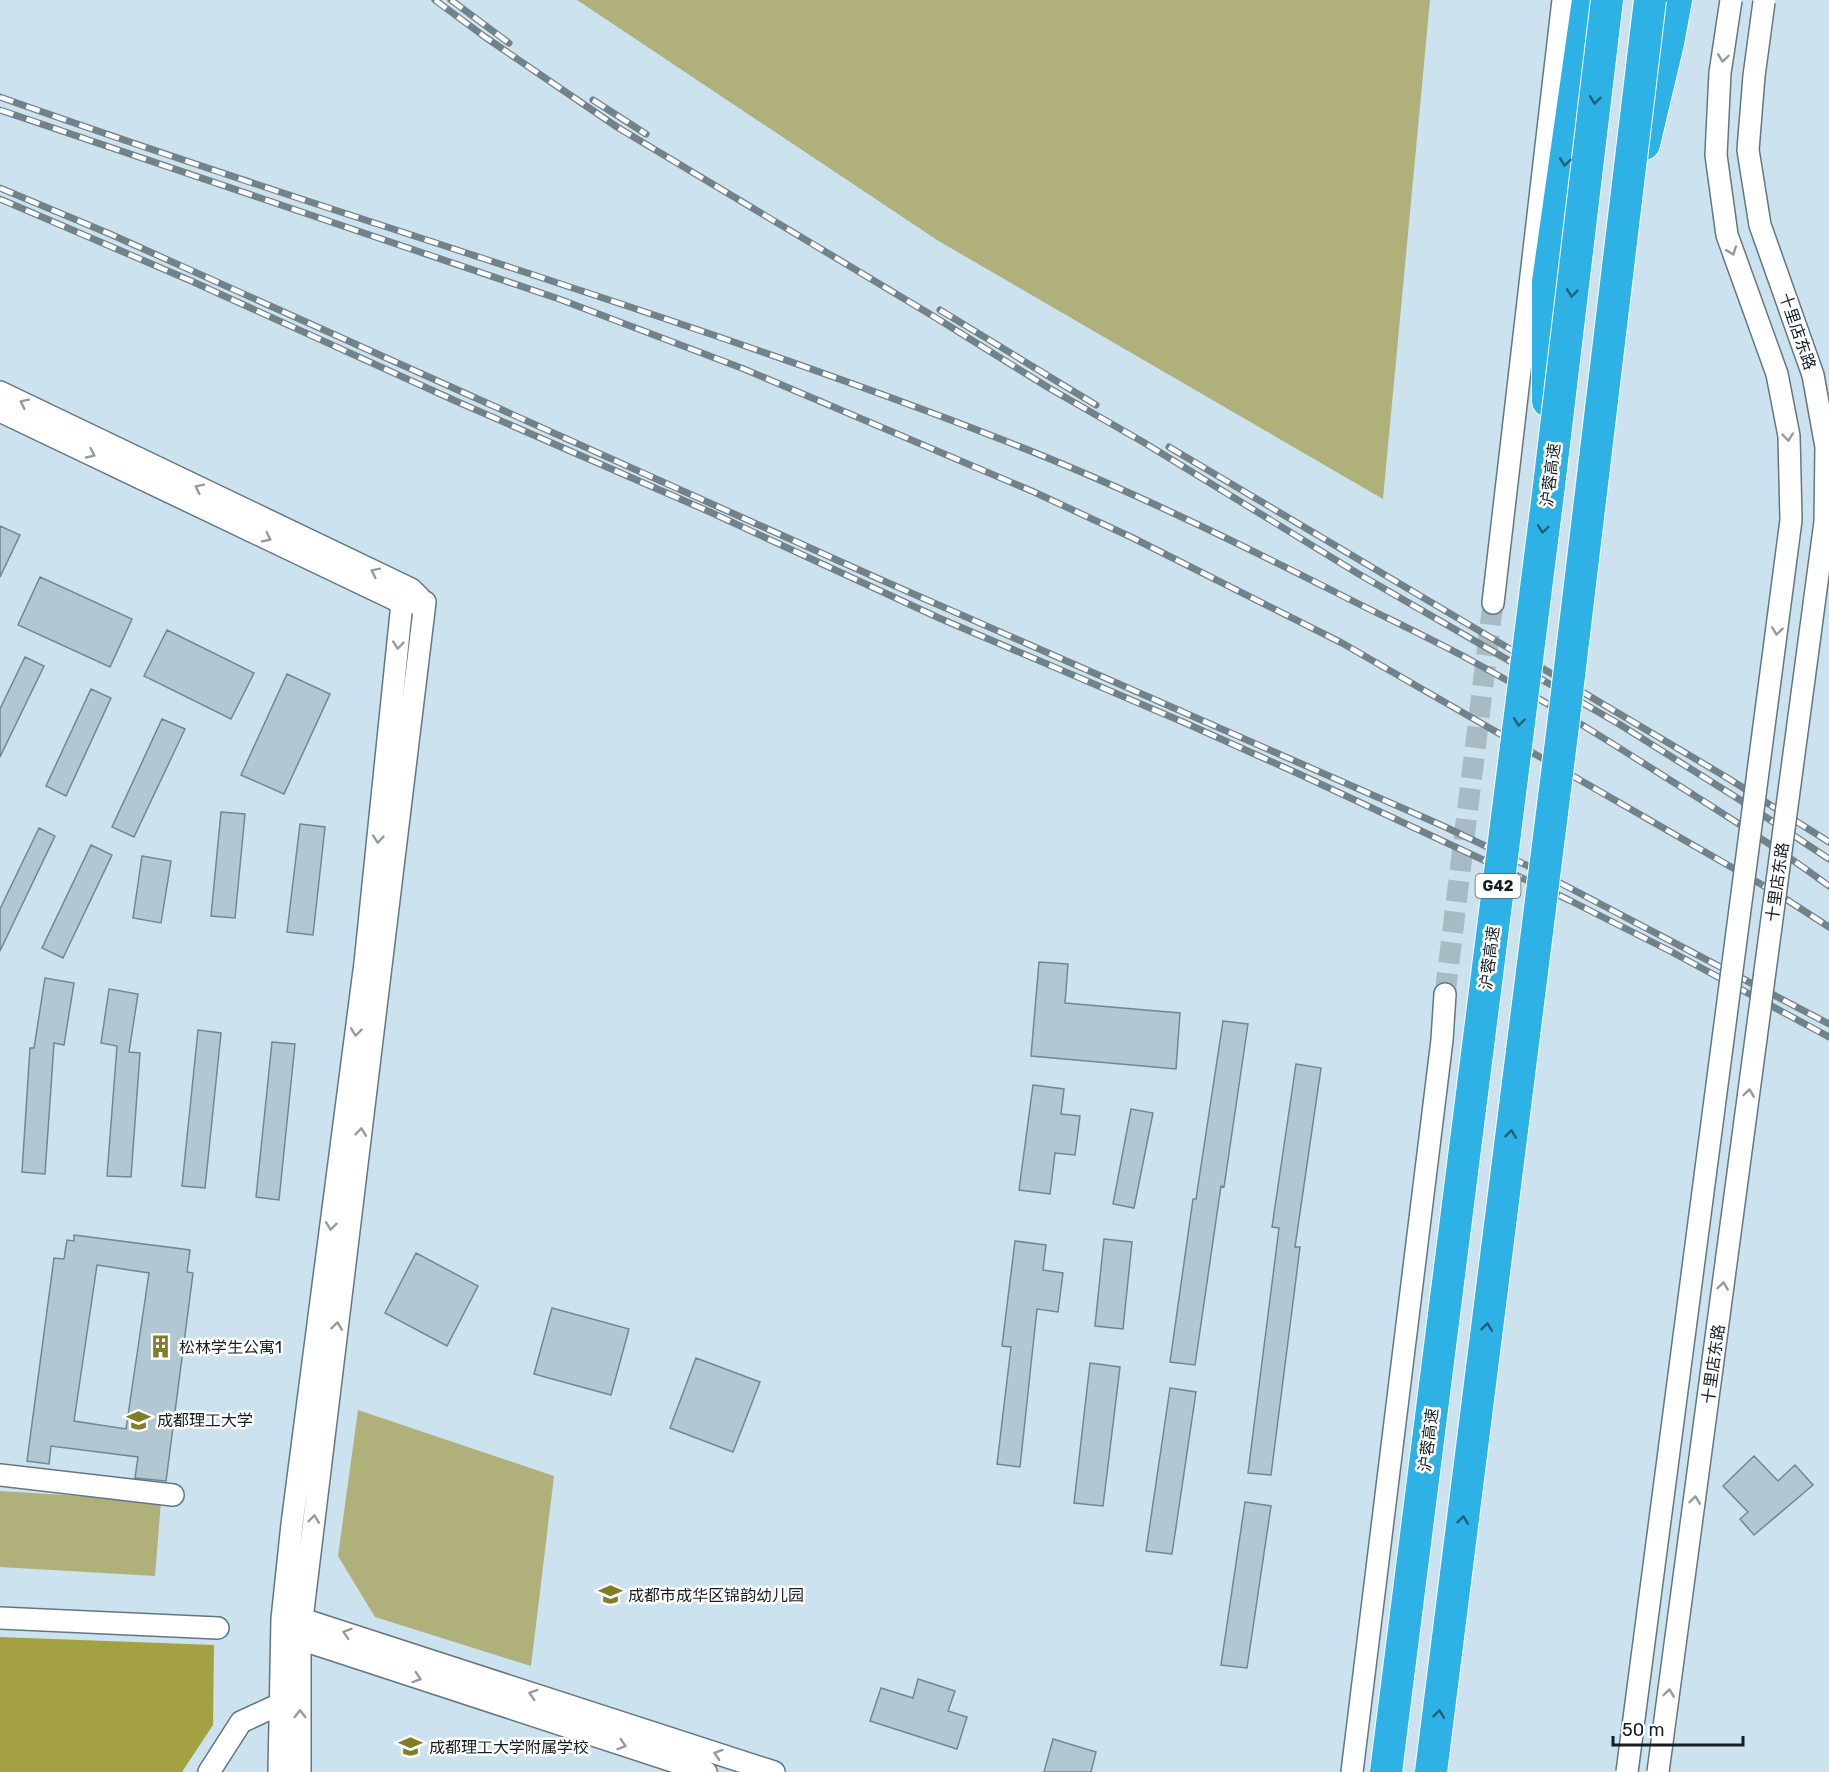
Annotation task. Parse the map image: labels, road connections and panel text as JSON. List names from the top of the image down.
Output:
{
  "streets": {
    "highway": ["沪蓉高速", "G42"],
    "street": ["十里店东路"]
  },
  "places": {
    "building": ["松林学生公寓1"],
    "school or university": ["成都理工大学", "成都市成华区锦韵幼儿园", "成都理工大学附属学校"]
  },
  "scale_bar": "50 m"
}
